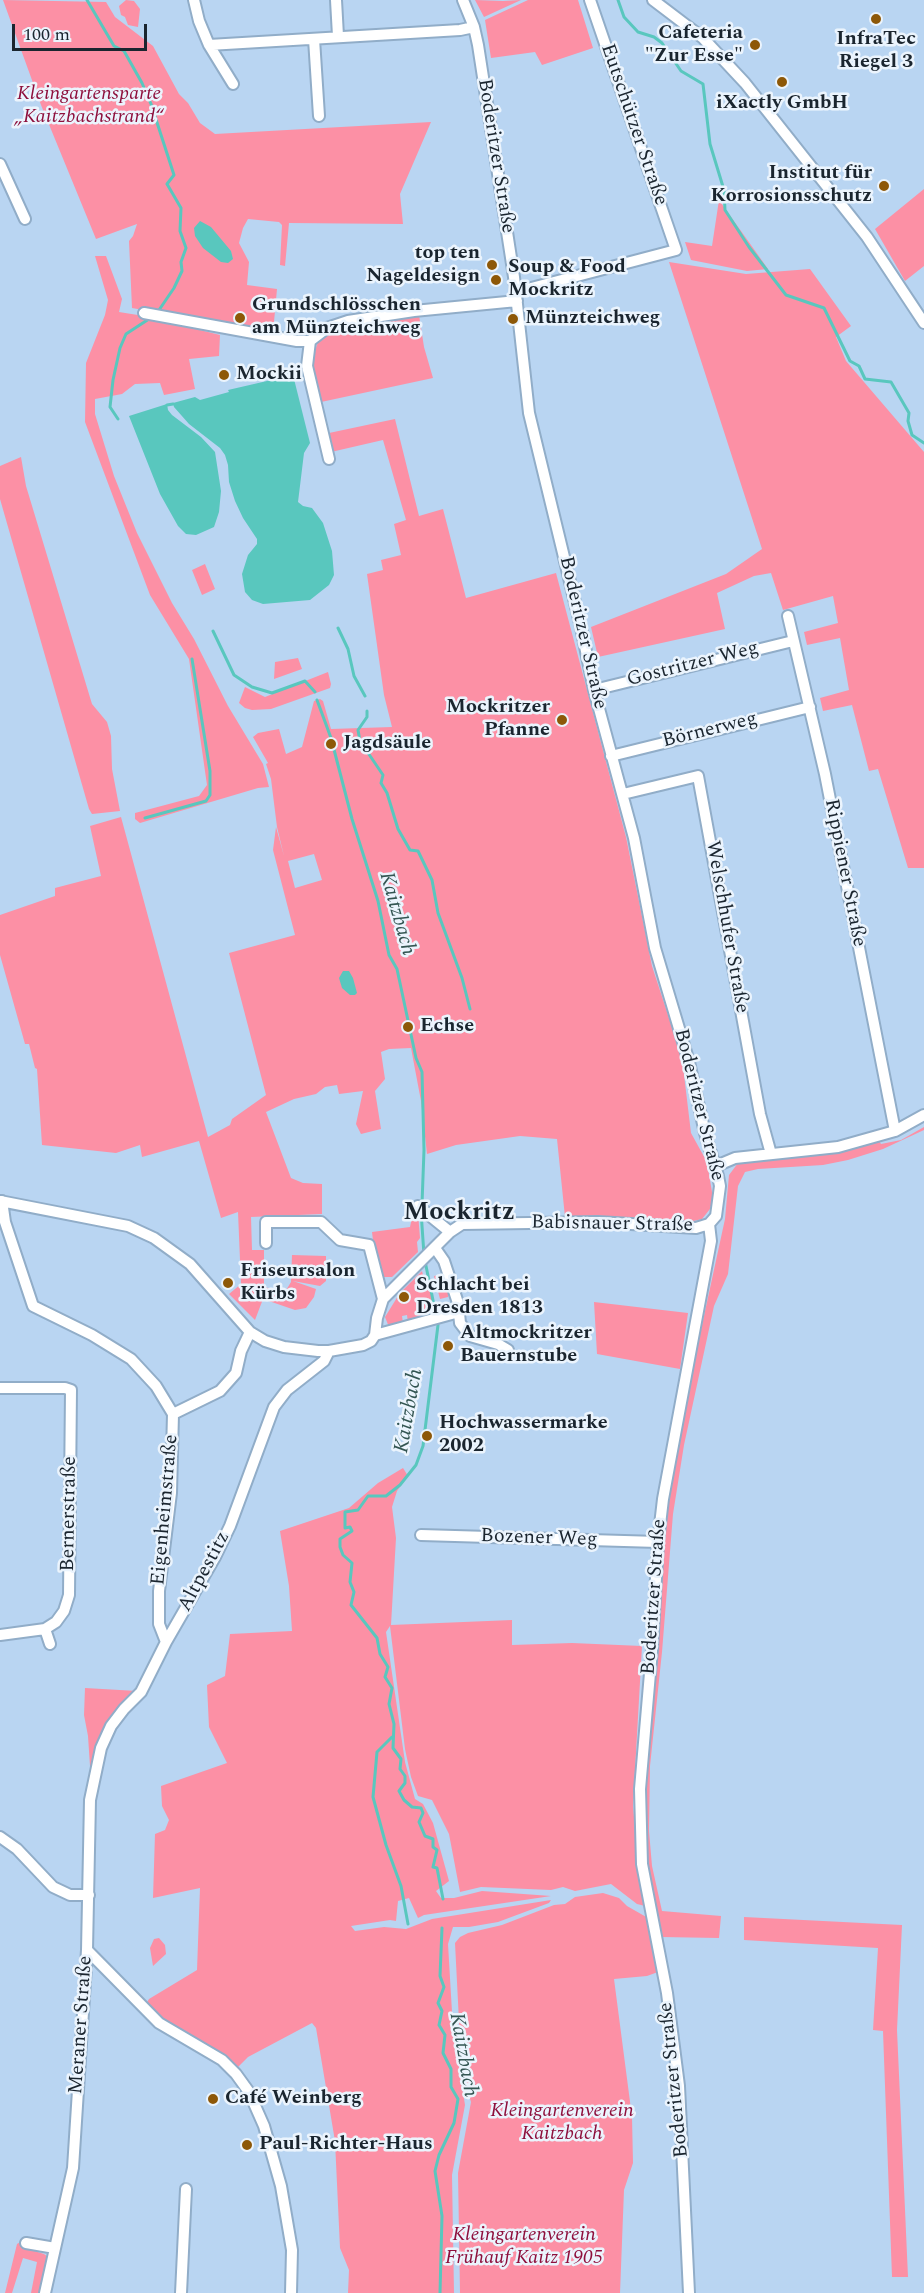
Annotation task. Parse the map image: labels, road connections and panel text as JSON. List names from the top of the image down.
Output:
{
  "streets": {
    "street": [
      "Eutschützer Straße",
      "Boderitzer Straße",
      "Gostritzer Weg",
      "Börnerweg",
      "Rippiener Straße",
      "Welschhufer Straße",
      "Babisnauer Straße",
      "Eigenheimstraße",
      "Bernerstraße",
      "Bozener Weg",
      "Altpestitz",
      "Meraner Straße"
    ]
  },
  "crossings": [
    ["Eutschützer Straße", "Boderitzer Straße"],
    ["Boderitzer Straße", "Gostritzer Weg"],
    ["Boderitzer Straße", "Börnerweg"],
    ["Boderitzer Straße", "Welschhufer Straße"],
    ["Boderitzer Straße", "Babisnauer Straße"],
    ["Boderitzer Straße", "Bozener Weg"],
    ["Gostritzer Weg", "Rippiener Straße"],
    ["Börnerweg", "Rippiener Straße"],
    ["Eigenheimstraße", "Altpestitz"],
    ["Altpestitz", "Meraner Straße"]
  ],
  "districts": ["Mockritz"],
  "water": ["Kaitzbach"],
  "parks": ["Kleingartensparte „Kaitzbachstrand“", "Kleingartenverein Kaitzbach", "Kleingartenverein Frühauf Kaitz 1905"],
  "places": [
    "InfraTec Riegel 3",
    "Cafeteria \"Zur Esse\"",
    "iXactly GmbH",
    "Institut für Korrosionsschutz",
    "top ten Nageldesign",
    "Soup & Food Mockritz",
    "Grundschlösschen am Münzteichweg",
    "Münzteichweg",
    "Mockii",
    "Mockritzer Pfanne",
    "Jagdsäule",
    "Echse",
    "Friseursalon Kürbs",
    "Schlacht bei Dresden 1813",
    "Altmockritzer Bauernstube",
    "Hochwassermarke 2002",
    "Café Weinberg",
    "Paul-Richter-Haus"
  ],
  "scale_bar": "100 m"
}
